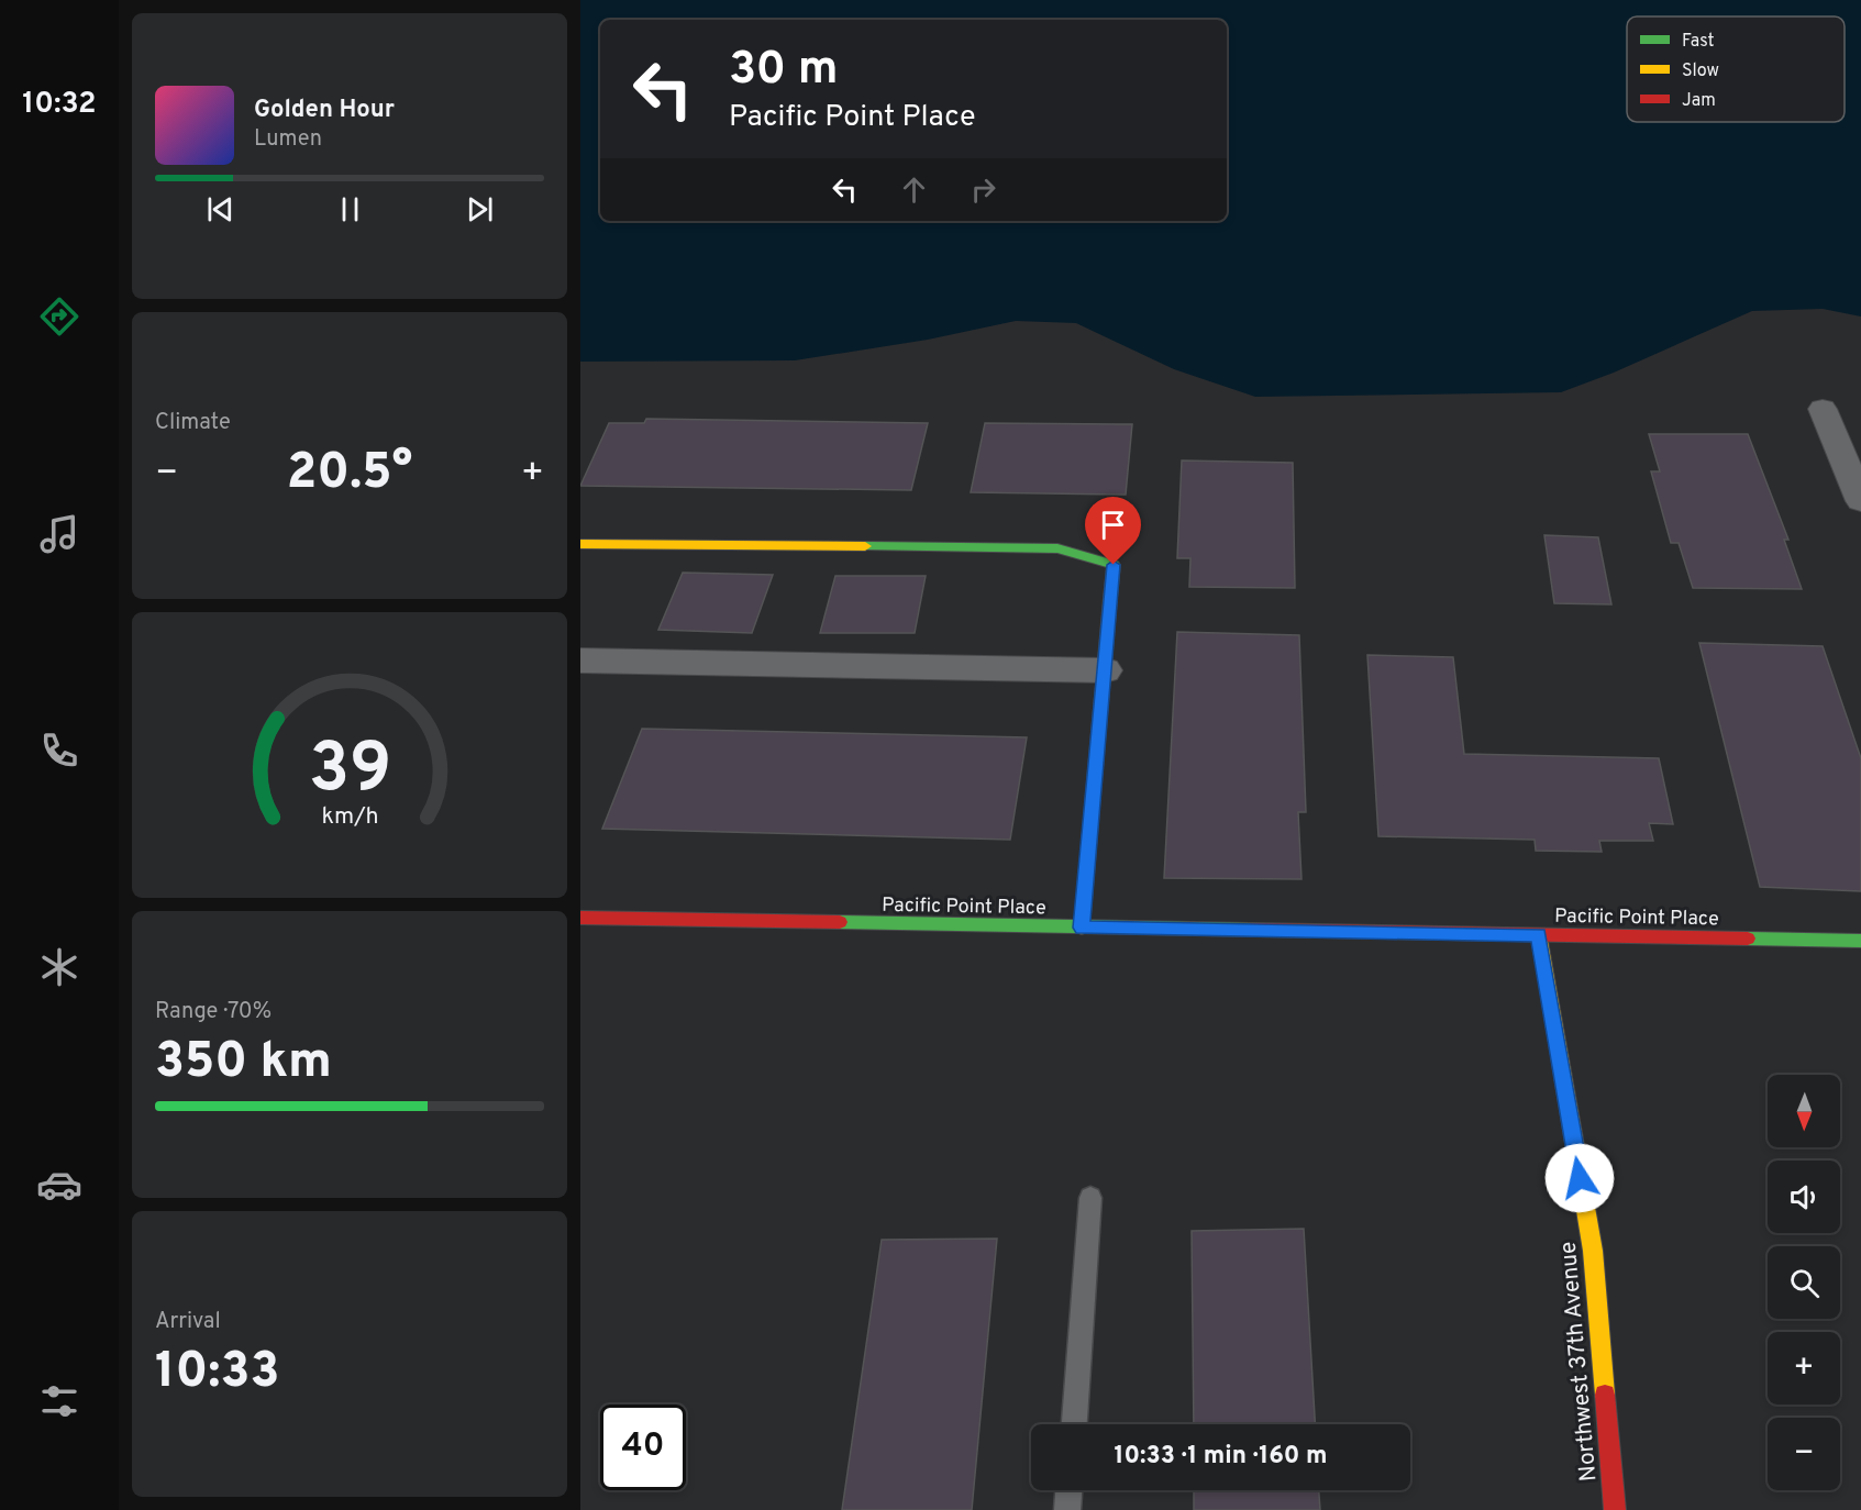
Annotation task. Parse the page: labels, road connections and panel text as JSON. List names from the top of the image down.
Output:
{
  "streets": {
    "street": ["Pacific Point Place", "Northwest 37th Avenue"]
  },
  "crossings": [
    ["Pacific Point Place", "Northwest 37th Avenue"]
  ],
  "legend": ["Fast", "Slow", "Jam"],
  "north": "bottom",
  "page": {
    "tabs": "10:32",
    "turn": ["30 m", "Pacific Point Place"],
    "song": ["Golden Hour", "Lumen"],
    "tile": [
      "Climate",
      ["Range · 70%", "350 km"],
      ["Arrival", "10:33"]
    ],
    "heat": ["−", "20.5°", "+"],
    "map_buttons": ["+", "−"],
    "limit": "40",
    "trip": "10:33 · 1 min · 160 m",
    "gauge": ["39", "km/h"]
  }
}
